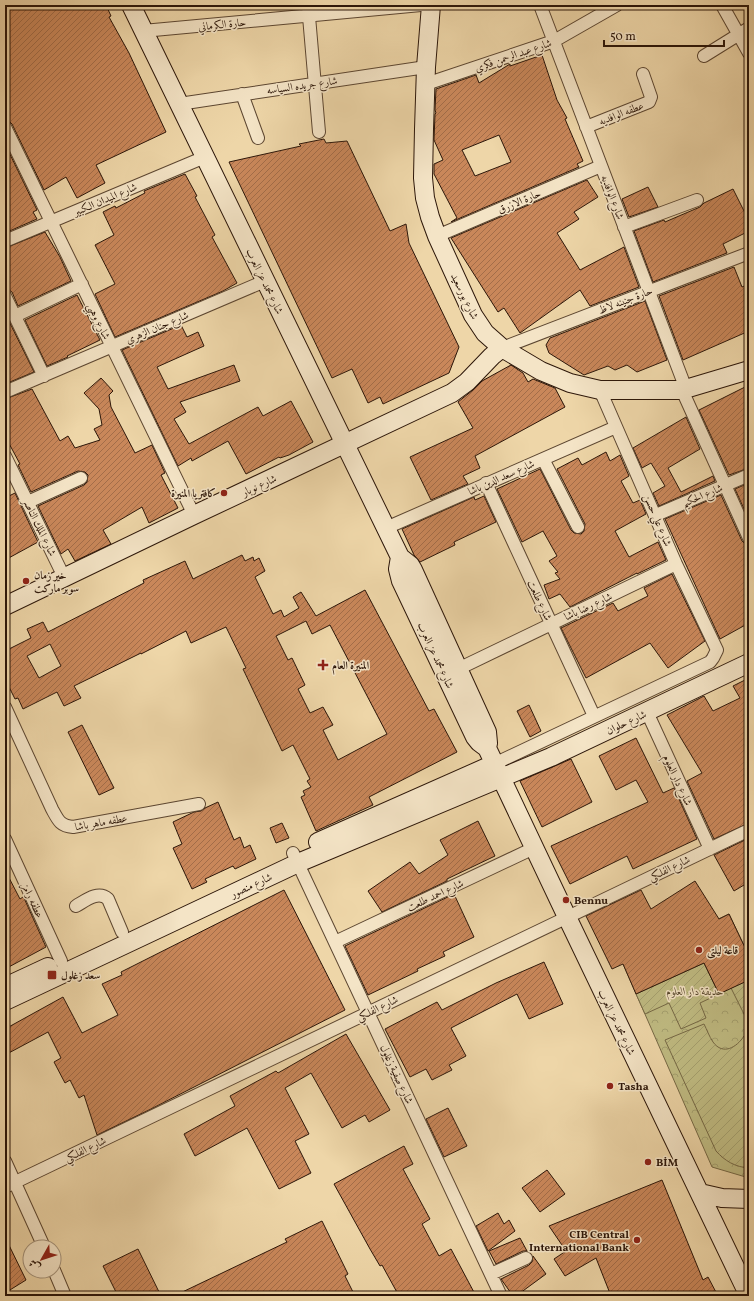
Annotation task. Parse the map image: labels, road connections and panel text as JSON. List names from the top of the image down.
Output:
{
  "streets": {
    "street": [
      "حارة الكرماني",
      "شارع عبد الرحمن فكري",
      "شارع جريده السياسه",
      "عطفه الوافديه",
      "شارع الوافديه",
      "شارع الميدان الكبير",
      "حارة الازرق",
      "شارع محمد عز العرب",
      "شارع بورسعيد",
      "حارة جنينه لاظ",
      "شارع وهبي",
      "شارع جنان الزهري",
      "شارع سعد الدين باشا",
      "شارع نوبار",
      "شارع الحكيم",
      "شارع علي حسن",
      "شارع الملك الناصر",
      "شارع طلعت",
      "شارع رضا باشا",
      "شارع حلوان",
      "شارع دار العلوم",
      "عطفه ماهر باشا",
      "شارع الفلكي",
      "شارع منصور",
      "شارع احمد طلعت",
      "عطفه رامز",
      "شارع صفية زغلول"
    ]
  },
  "crossings": [
    ["حارة الكرماني", "شارع محمد عز العرب"],
    ["شارع عبد الرحمن فكري", "شارع جريده السياسه"],
    ["شارع عبد الرحمن فكري", "شارع الوافديه"],
    ["شارع عبد الرحمن فكري", "شارع بورسعيد"],
    ["شارع جريده السياسه", "شارع محمد عز العرب"],
    ["شارع جريده السياسه", "شارع بورسعيد"],
    ["عطفه الوافديه", "شارع الوافديه"],
    ["شارع الوافديه", "حارة الازرق"],
    ["شارع الوافديه", "شارع بورسعيد"],
    ["شارع الوافديه", "حارة جنينه لاظ"],
    ["شارع الوافديه", "شارع الحكيم"],
    ["شارع الميدان الكبير", "شارع محمد عز العرب"],
    ["شارع الميدان الكبير", "شارع وهبي"],
    ["حارة الازرق", "شارع بورسعيد"],
    ["شارع محمد عز العرب", "شارع جنان الزهري"],
    ["شارع محمد عز العرب", "شارع سعد الدين باشا"],
    ["شارع محمد عز العرب", "شارع نوبار"],
    ["شارع محمد عز العرب", "شارع رضا باشا"],
    ["شارع محمد عز العرب", "شارع حلوان"],
    ["شارع محمد عز العرب", "شارع الفلكي"],
    ["شارع محمد عز العرب", "شارع منصور"],
    ["شارع محمد عز العرب", "شارع احمد طلعت"],
    ["شارع بورسعيد", "حارة جنينه لاظ"],
    ["شارع بورسعيد", "شارع نوبار"],
    ["شارع بورسعيد", "شارع علي حسن"],
    ["حارة جنينه لاظ", "شارع نوبار"],
    ["شارع وهبي", "شارع جنان الزهري"],
    ["شارع وهبي", "شارع نوبار"],
    ["شارع سعد الدين باشا", "شارع علي حسن"],
    ["شارع سعد الدين باشا", "شارع طلعت"],
    ["شارع نوبار", "شارع الملك الناصر"],
    ["شارع الحكيم", "شارع علي حسن"],
    ["شارع علي حسن", "شارع طلعت"],
    ["شارع علي حسن", "شارع رضا باشا"],
    ["شارع طلعت", "شارع رضا باشا"],
    ["شارع حلوان", "شارع دار العلوم"],
    ["شارع حلوان", "شارع منصور"],
    ["شارع دار العلوم", "شارع الفلكي"],
    ["شارع الفلكي", "شارع صفية زغلول"],
    ["شارع منصور", "عطفه رامز"],
    ["شارع منصور", "شارع صفية زغلول"],
    ["شارع احمد طلعت", "شارع صفية زغلول"]
  ],
  "parks": ["حديقة دار العلوم"],
  "places": {
    "other": [
      "كافتريا المنيرة",
      "خير زمان سوبر ماركت",
      "Bennu",
      "قاعة ليلتى",
      "Tasha",
      "BİM",
      "CIB Central International Bank"
    ],
    "health": ["المنيرة العام"],
    "transit": ["سعد زغلول"]
  },
  "scale_bar": "50 m",
  "north": "bottom left"
}
